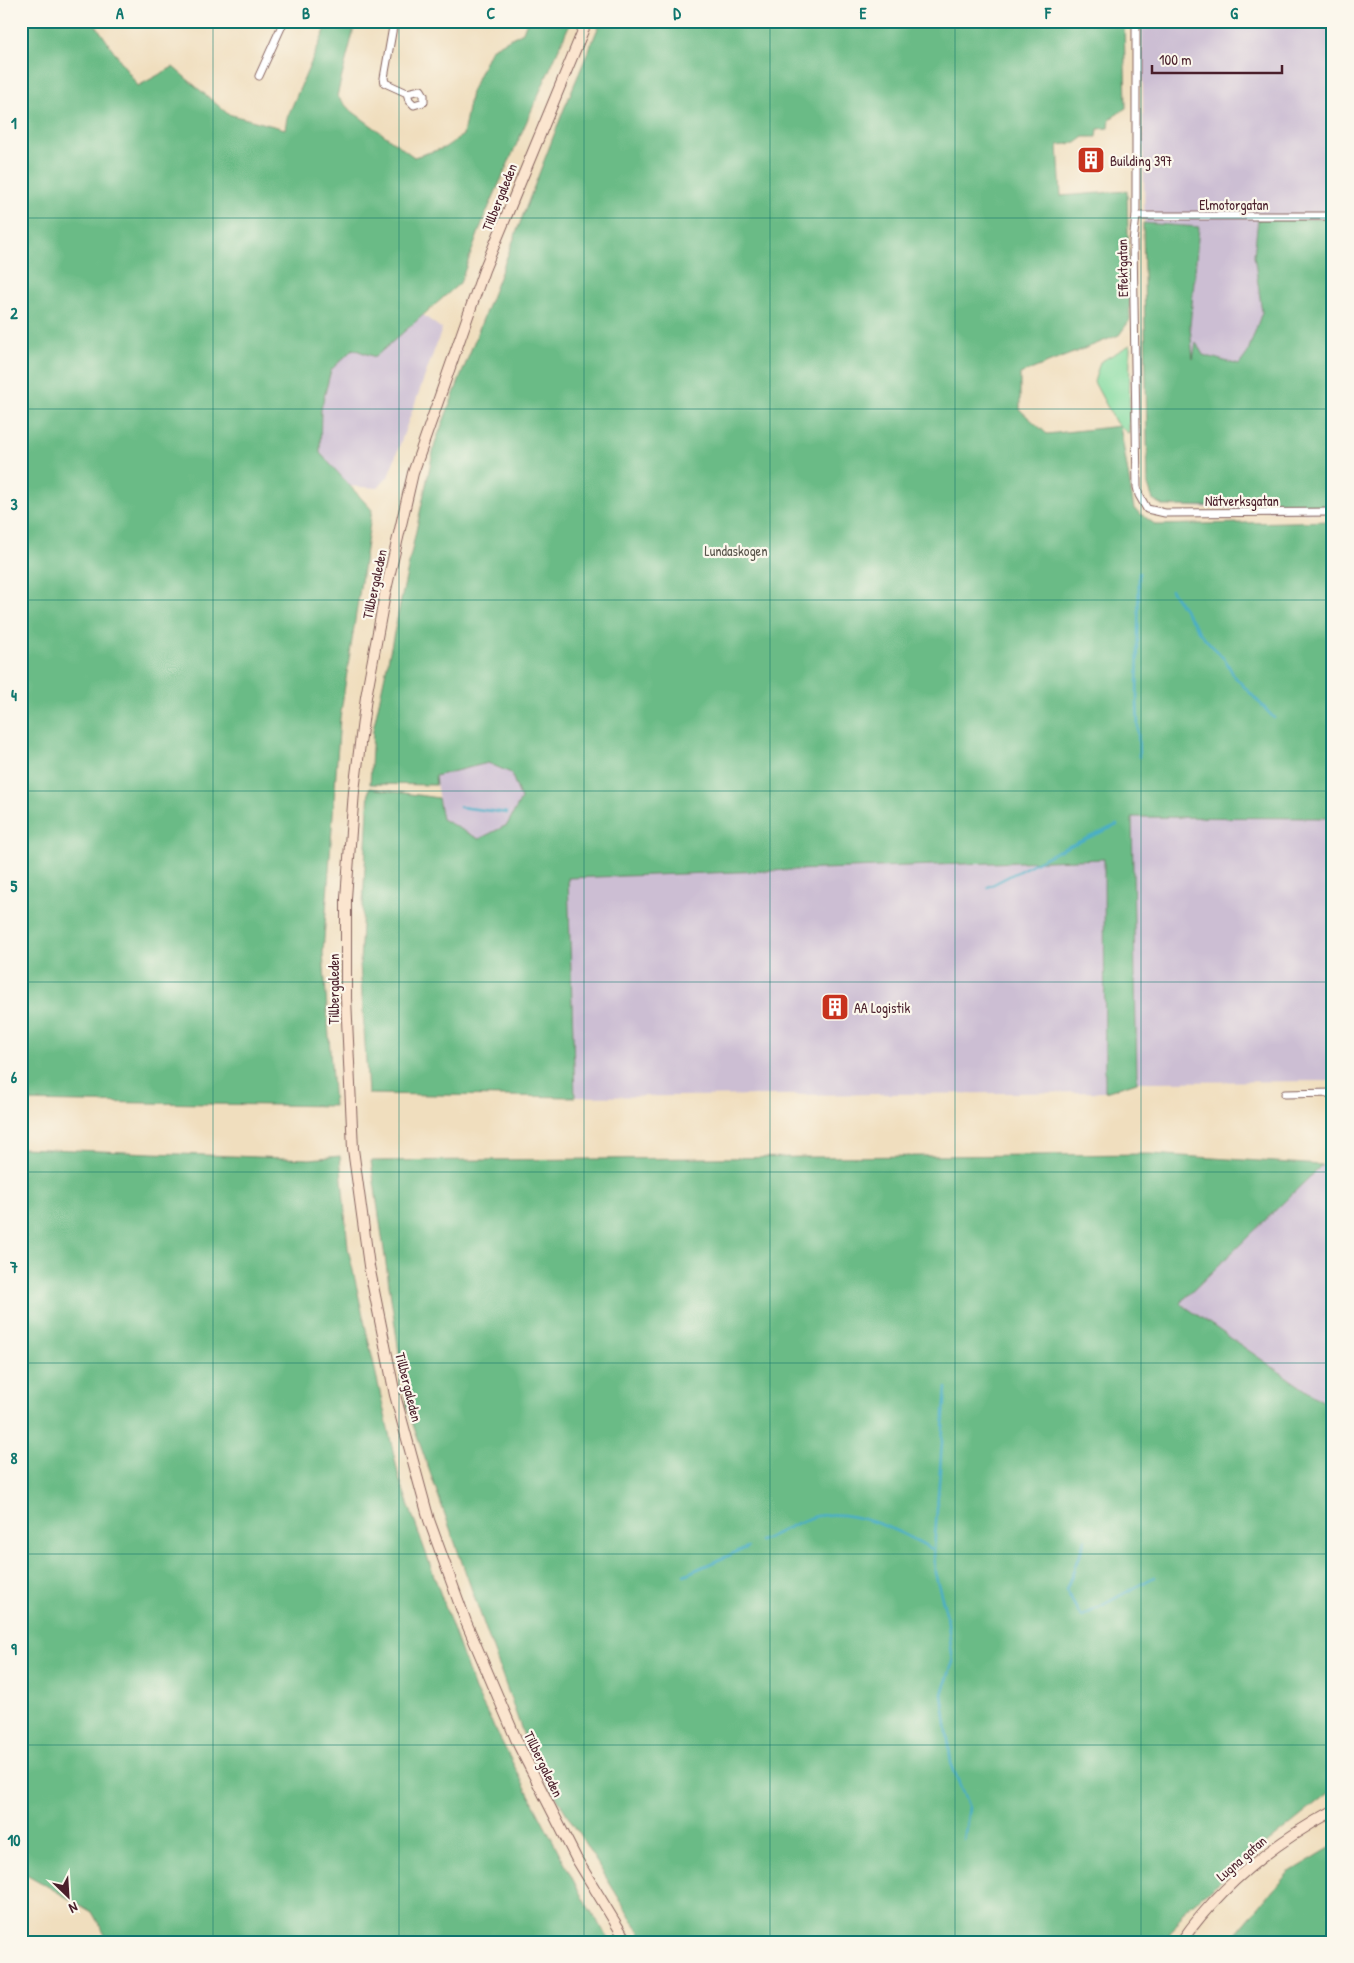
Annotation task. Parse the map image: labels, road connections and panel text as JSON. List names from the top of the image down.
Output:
{
  "streets": {
    "main road": ["Tillbergaleden", "Lugna gatan"],
    "street": ["Elmotorgatan", "Effektgatan", "Nätverksgatan"]
  },
  "crossings": [
    ["Elmotorgatan", "Effektgatan"],
    ["Effektgatan", "Nätverksgatan"]
  ],
  "parks": ["Lundaskogen"],
  "places": {
    "building": ["Building 397", "AA Logistik"]
  },
  "scale_bar": "100 m",
  "north": "bottom right",
  "grid": {
    "columns": [
      "A",
      "B",
      "C",
      "D",
      "E",
      "F",
      "G"
    ],
    "rows": [
      "1",
      "2",
      "3",
      "4",
      "5",
      "6",
      "7",
      "8",
      "9",
      "10"
    ]
  }
}
